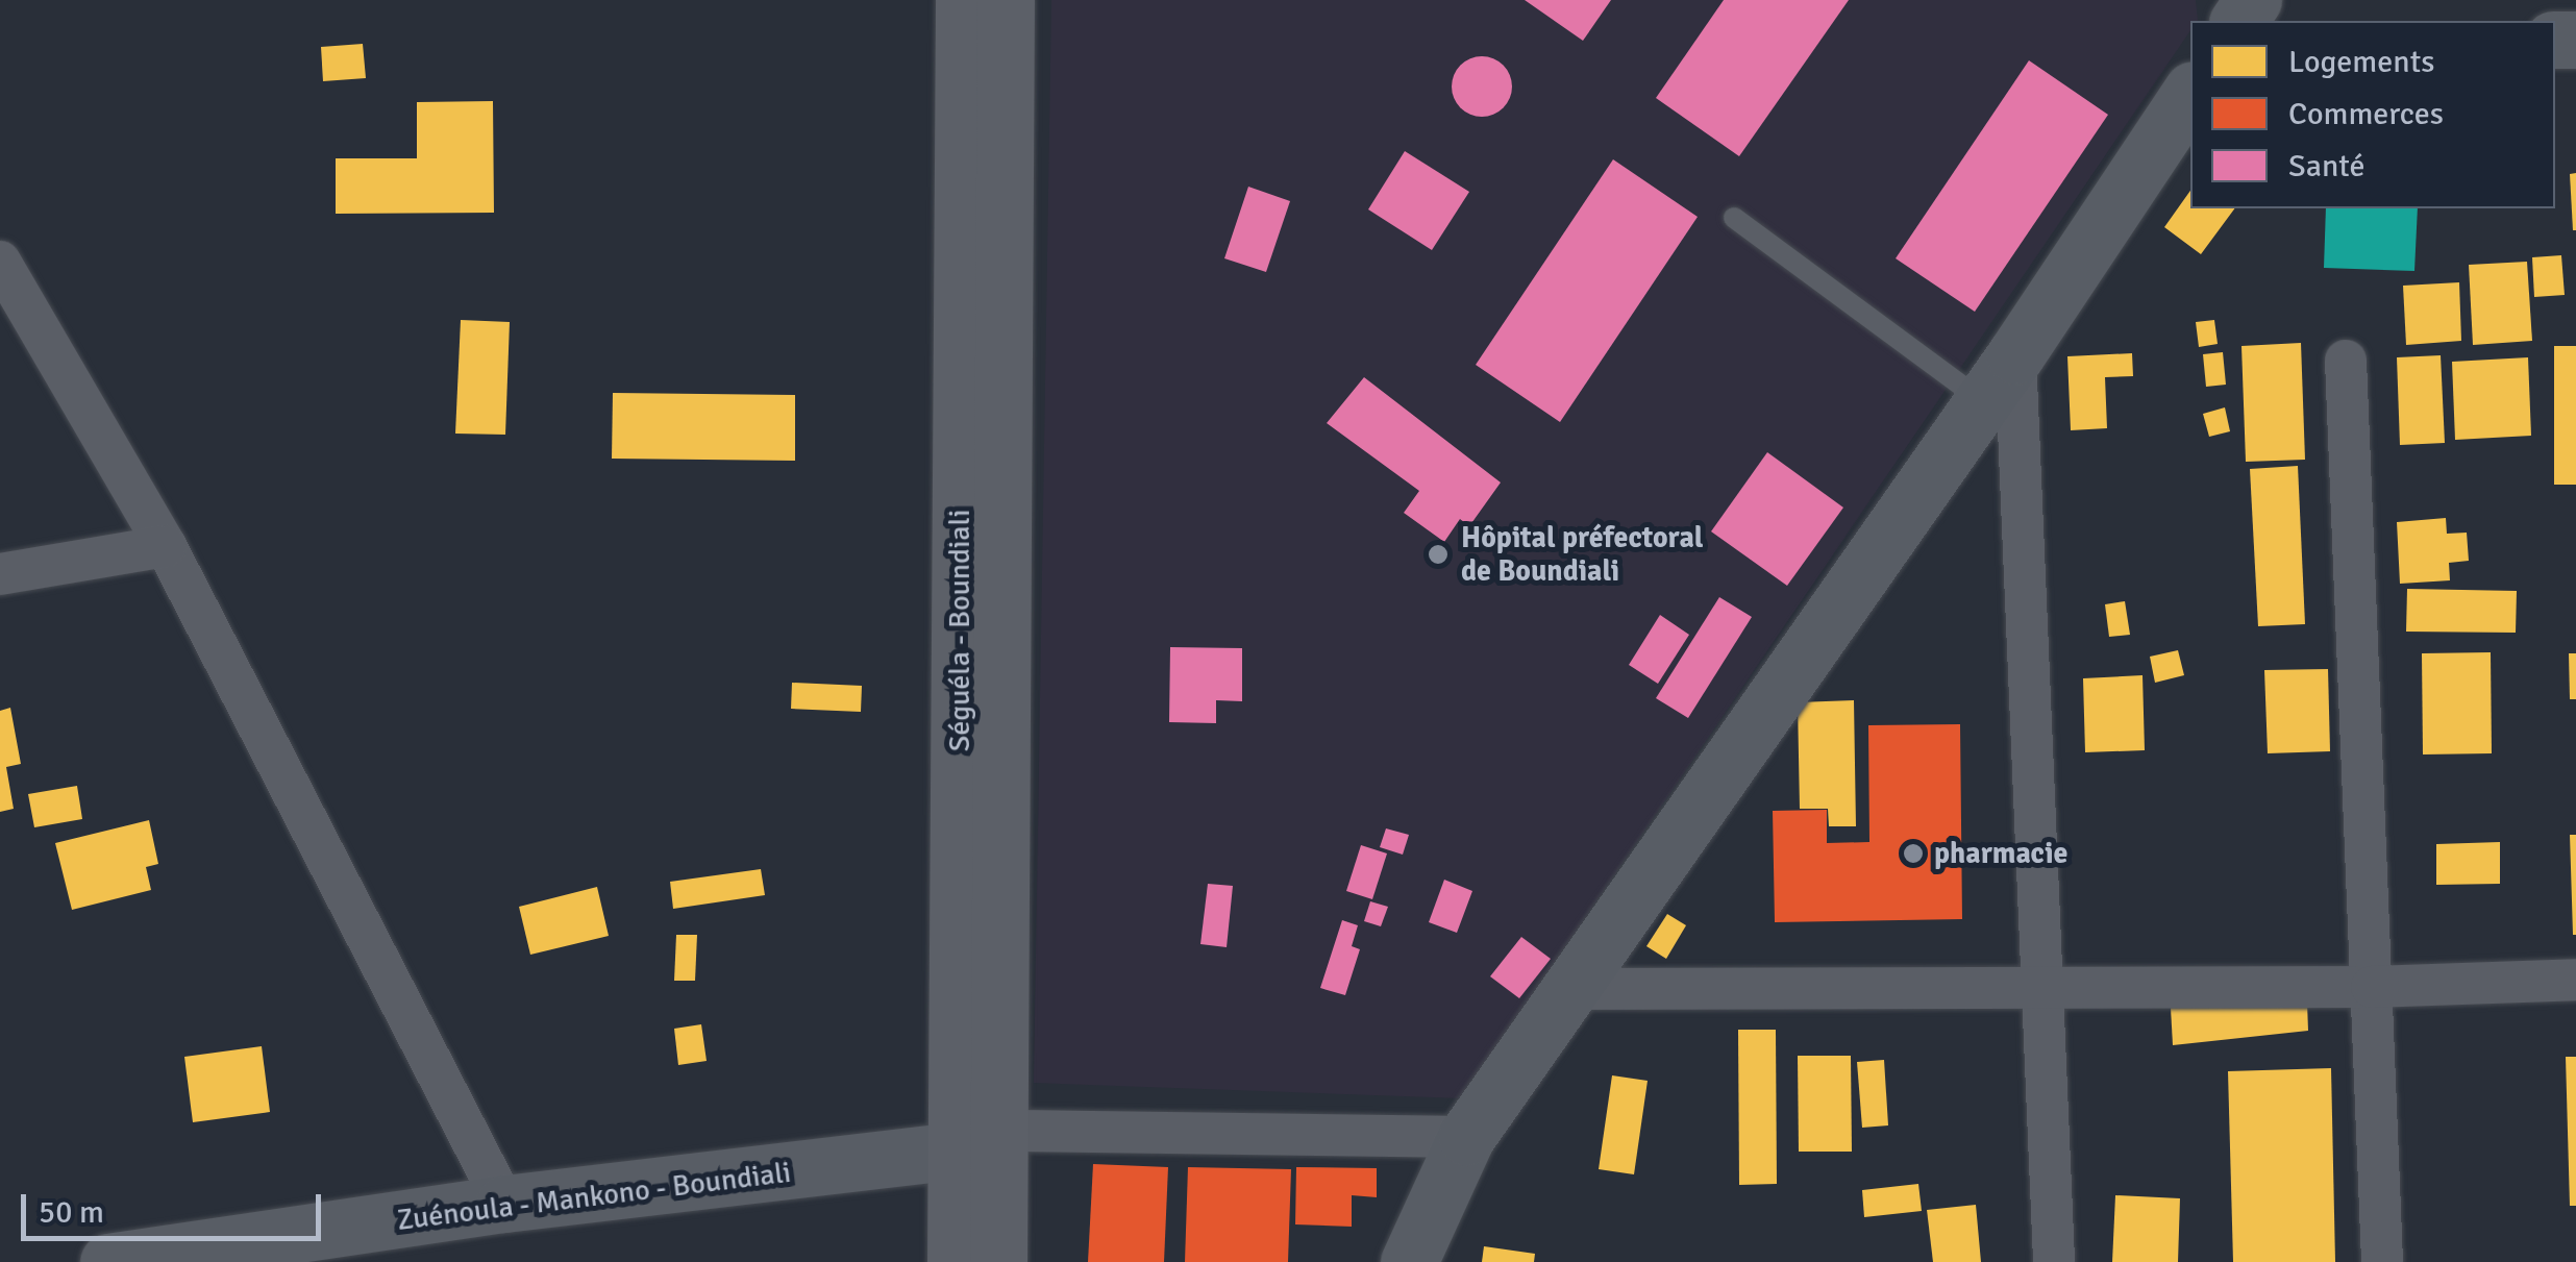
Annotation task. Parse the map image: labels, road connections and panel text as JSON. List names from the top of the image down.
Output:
{
  "streets": {
    "main road": ["Séguéla - Boundiali"],
    "street": ["Zuénoula - Mankono - Boundiali"]
  },
  "crossings": [
    ["Séguéla - Boundiali", "Zuénoula - Mankono - Boundiali"]
  ],
  "places": ["Hôpital préfectoral de Boundiali", "pharmacie"],
  "legend": ["Logements", "Commerces", "Santé"],
  "scale_bar": "50 m"
}
